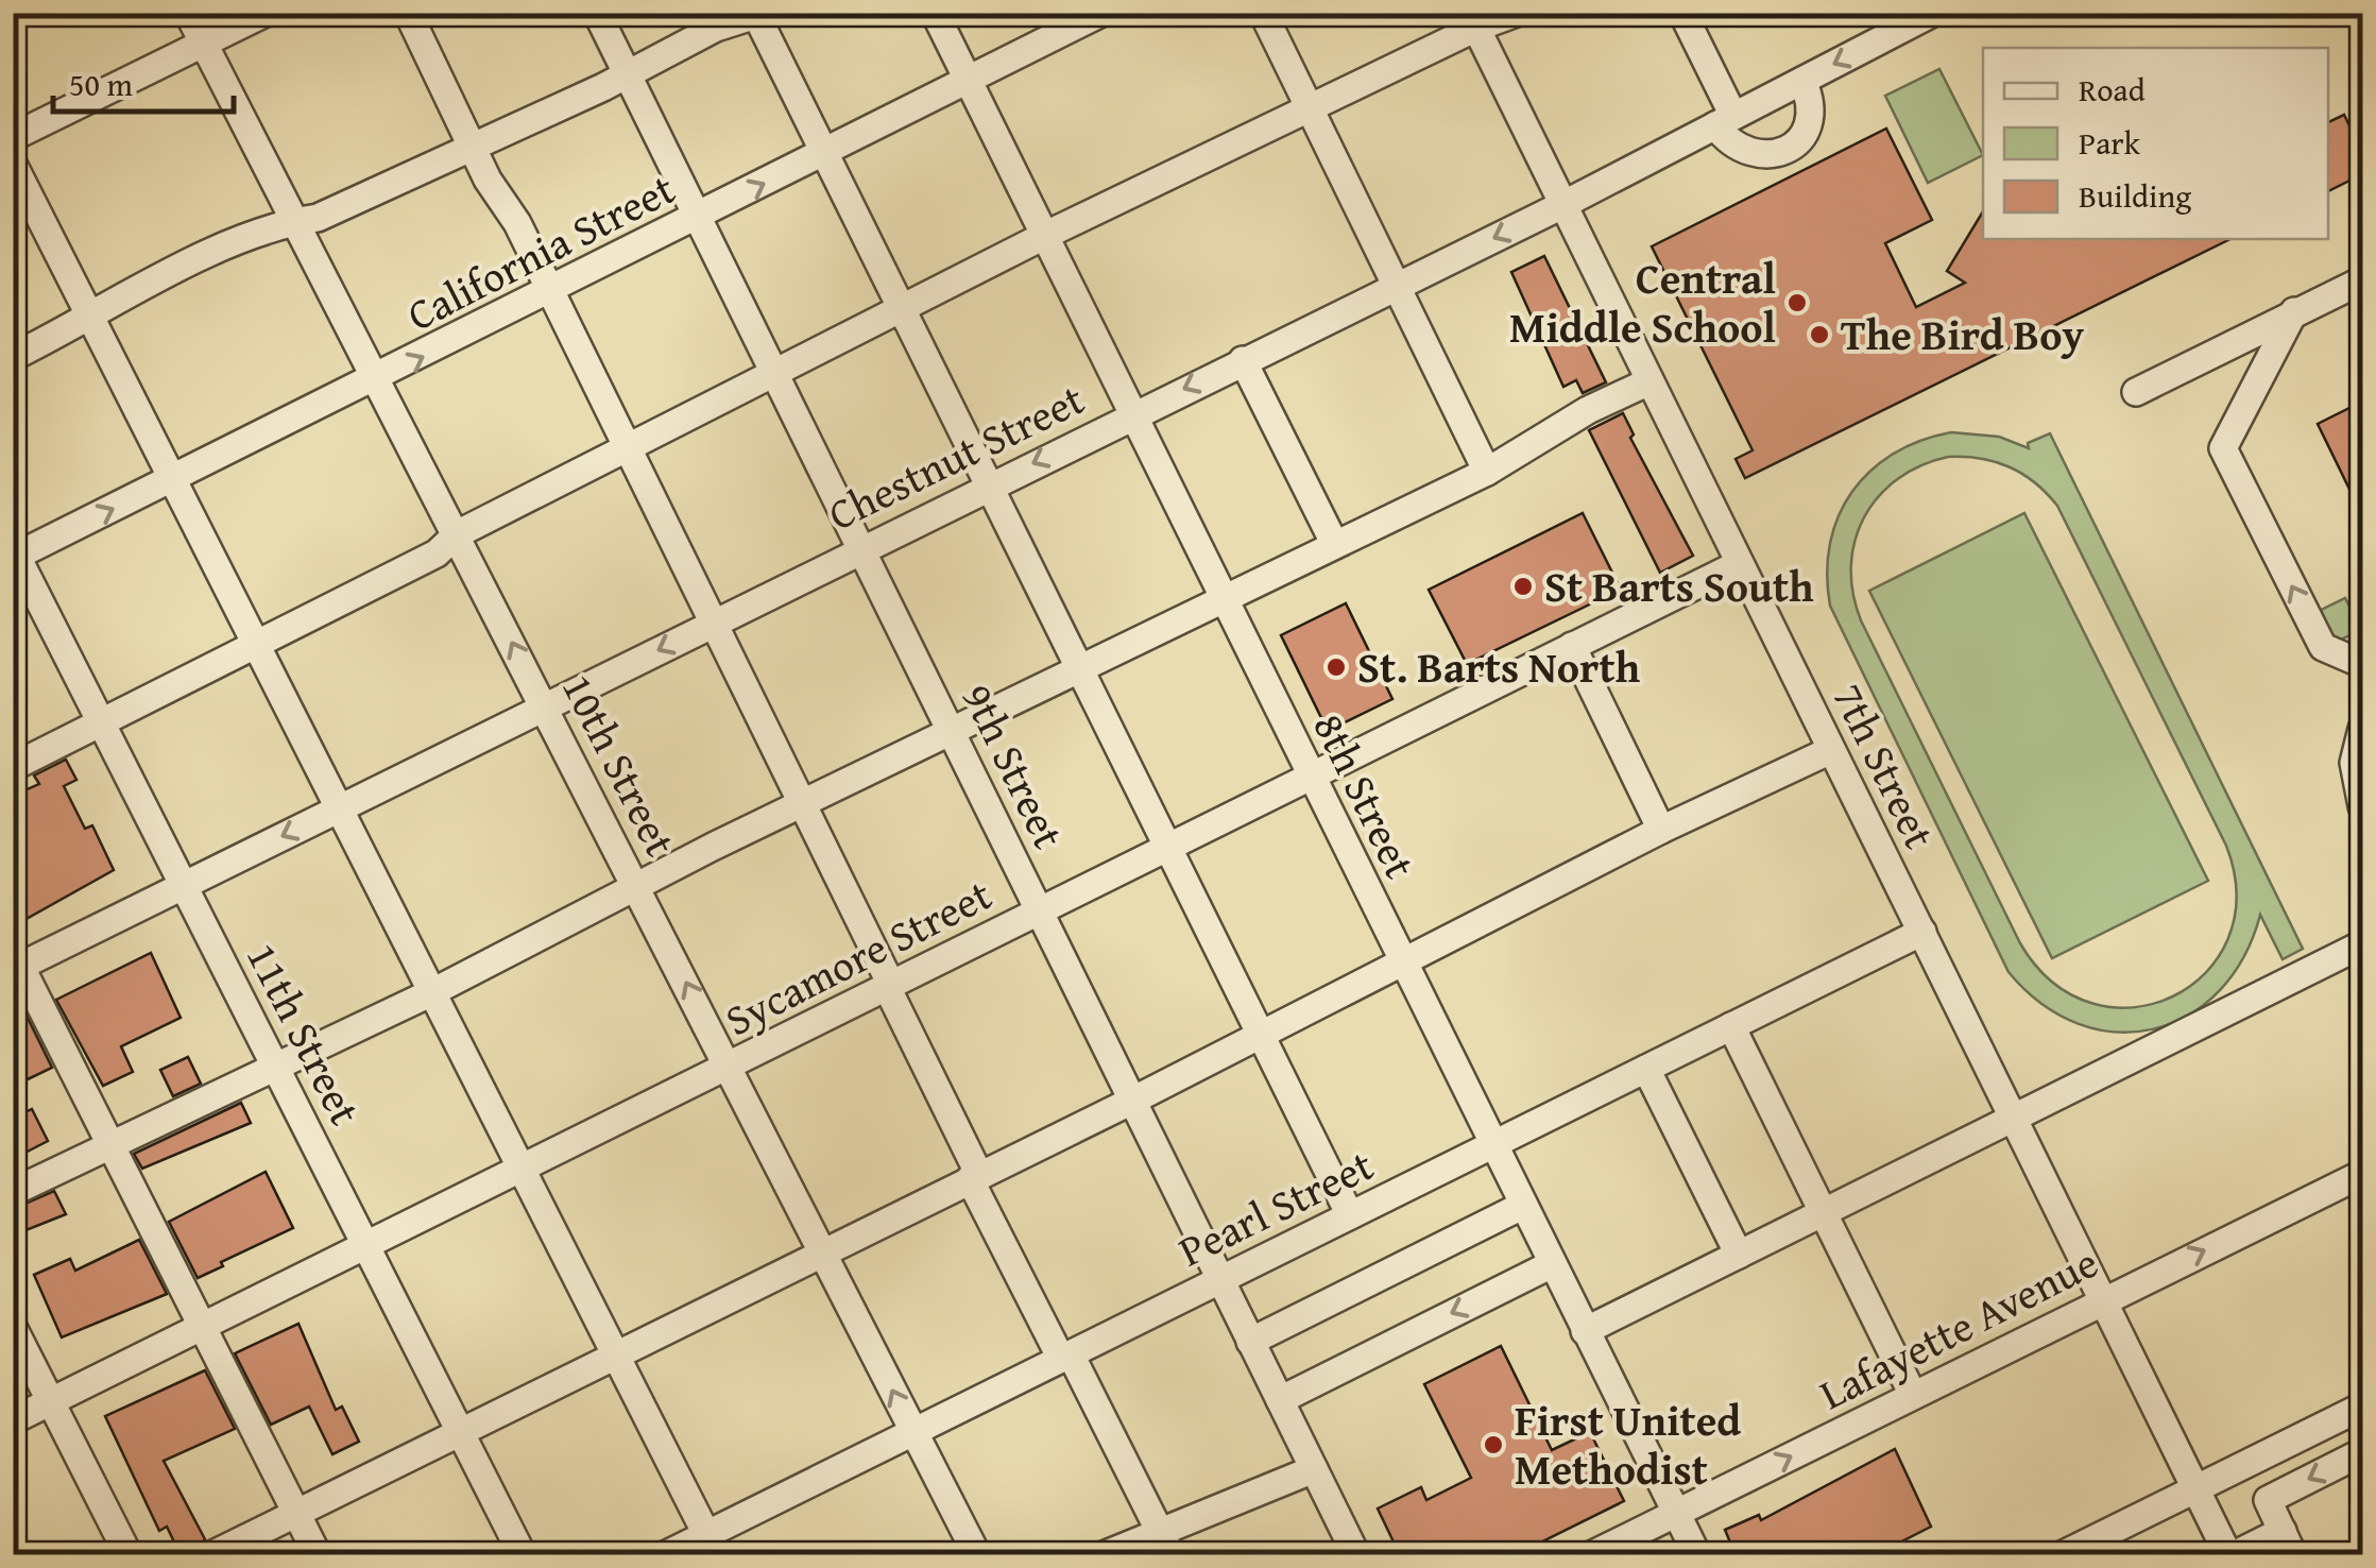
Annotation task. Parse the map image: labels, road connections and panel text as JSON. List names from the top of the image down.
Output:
{
  "streets": {
    "street": [
      "California Street",
      "Chestnut Street",
      "10th Street",
      "9th Street",
      "7th Street",
      "8th Street",
      "Sycamore Street",
      "11th Street",
      "Pearl Street",
      "Lafayette Avenue"
    ]
  },
  "crossings": [
    ["California Street", "10th Street"],
    ["California Street", "9th Street"],
    ["California Street", "8th Street"],
    ["California Street", "11th Street"],
    ["Chestnut Street", "10th Street"],
    ["Chestnut Street", "9th Street"],
    ["Chestnut Street", "7th Street"],
    ["Chestnut Street", "8th Street"],
    ["Chestnut Street", "11th Street"],
    ["10th Street", "Sycamore Street"],
    ["10th Street", "Pearl Street"],
    ["9th Street", "Sycamore Street"],
    ["9th Street", "Pearl Street"],
    ["7th Street", "Sycamore Street"],
    ["7th Street", "Pearl Street"],
    ["7th Street", "Lafayette Avenue"],
    ["8th Street", "Sycamore Street"],
    ["8th Street", "Pearl Street"],
    ["8th Street", "Lafayette Avenue"],
    ["Sycamore Street", "11th Street"]
  ],
  "places": [
    "Central Middle School",
    "The Bird Boy",
    "St Barts South",
    "St. Barts North",
    "First United Methodist"
  ],
  "legend": ["Road", "Park", "Building"],
  "scale_bar": "50 m"
}
